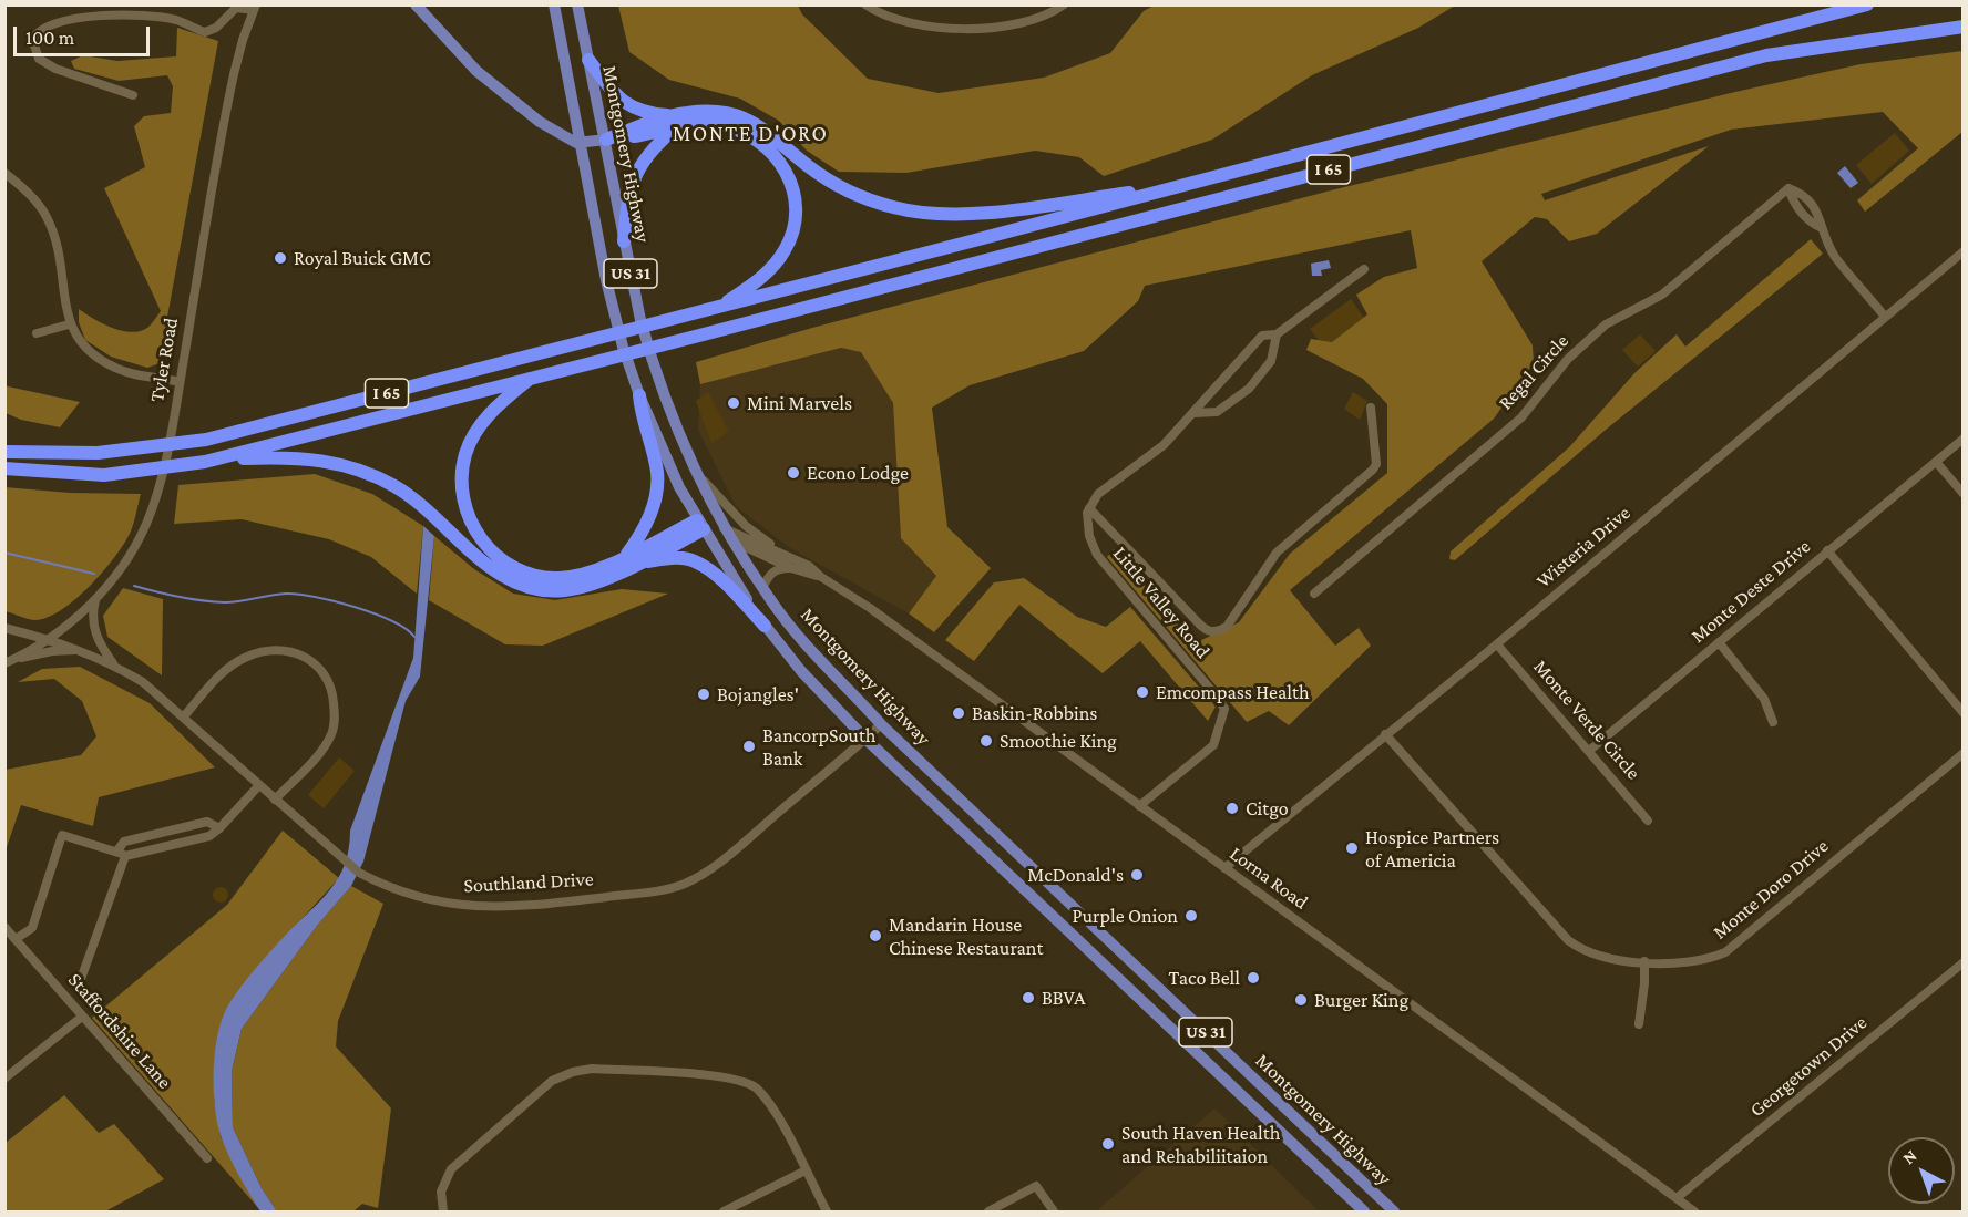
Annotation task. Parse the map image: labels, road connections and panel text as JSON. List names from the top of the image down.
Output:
{
  "streets": {
    "highway": ["I 65"],
    "main road": ["Montgomery Highway", "US 31"],
    "street": [
      "Tyler Road",
      "Regal Circle",
      "Wisteria Drive",
      "Monte Deste Drive",
      "Little Valley Road",
      "Monte Verde Circle",
      "Lorna Road",
      "Southland Drive",
      "Monte Doro Drive",
      "Staffordshire Lane",
      "Georgetown Drive"
    ]
  },
  "crossings": [
    ["Montgomery Highway", "Lorna Road"],
    ["Montgomery Highway", "Southland Drive"],
    ["Tyler Road", "Southland Drive"],
    ["Regal Circle", "Wisteria Drive"],
    ["Wisteria Drive", "Monte Verde Circle"],
    ["Wisteria Drive", "Lorna Road"],
    ["Wisteria Drive", "Monte Doro Drive"],
    ["Monte Deste Drive", "Monte Verde Circle"],
    ["Little Valley Road", "Lorna Road"],
    ["Lorna Road", "Georgetown Drive"]
  ],
  "districts": ["MONTE D'ORO"],
  "places": [
    "Royal Buick GMC",
    "Mini Marvels",
    "Econo Lodge",
    "Emcompass Health",
    "Bojangles'",
    "Baskin-Robbins",
    "Smoothie King",
    "BancorpSouth Bank",
    "Citgo",
    "Hospice Partners of Americia",
    "McDonald's",
    "Purple Onion",
    "Mandarin House Chinese Restaurant",
    "Taco Bell",
    "BBVA",
    "Burger King",
    "South Haven Health and Rehabiliitaion"
  ],
  "scale_bar": "100 m",
  "north": "top left"
}
